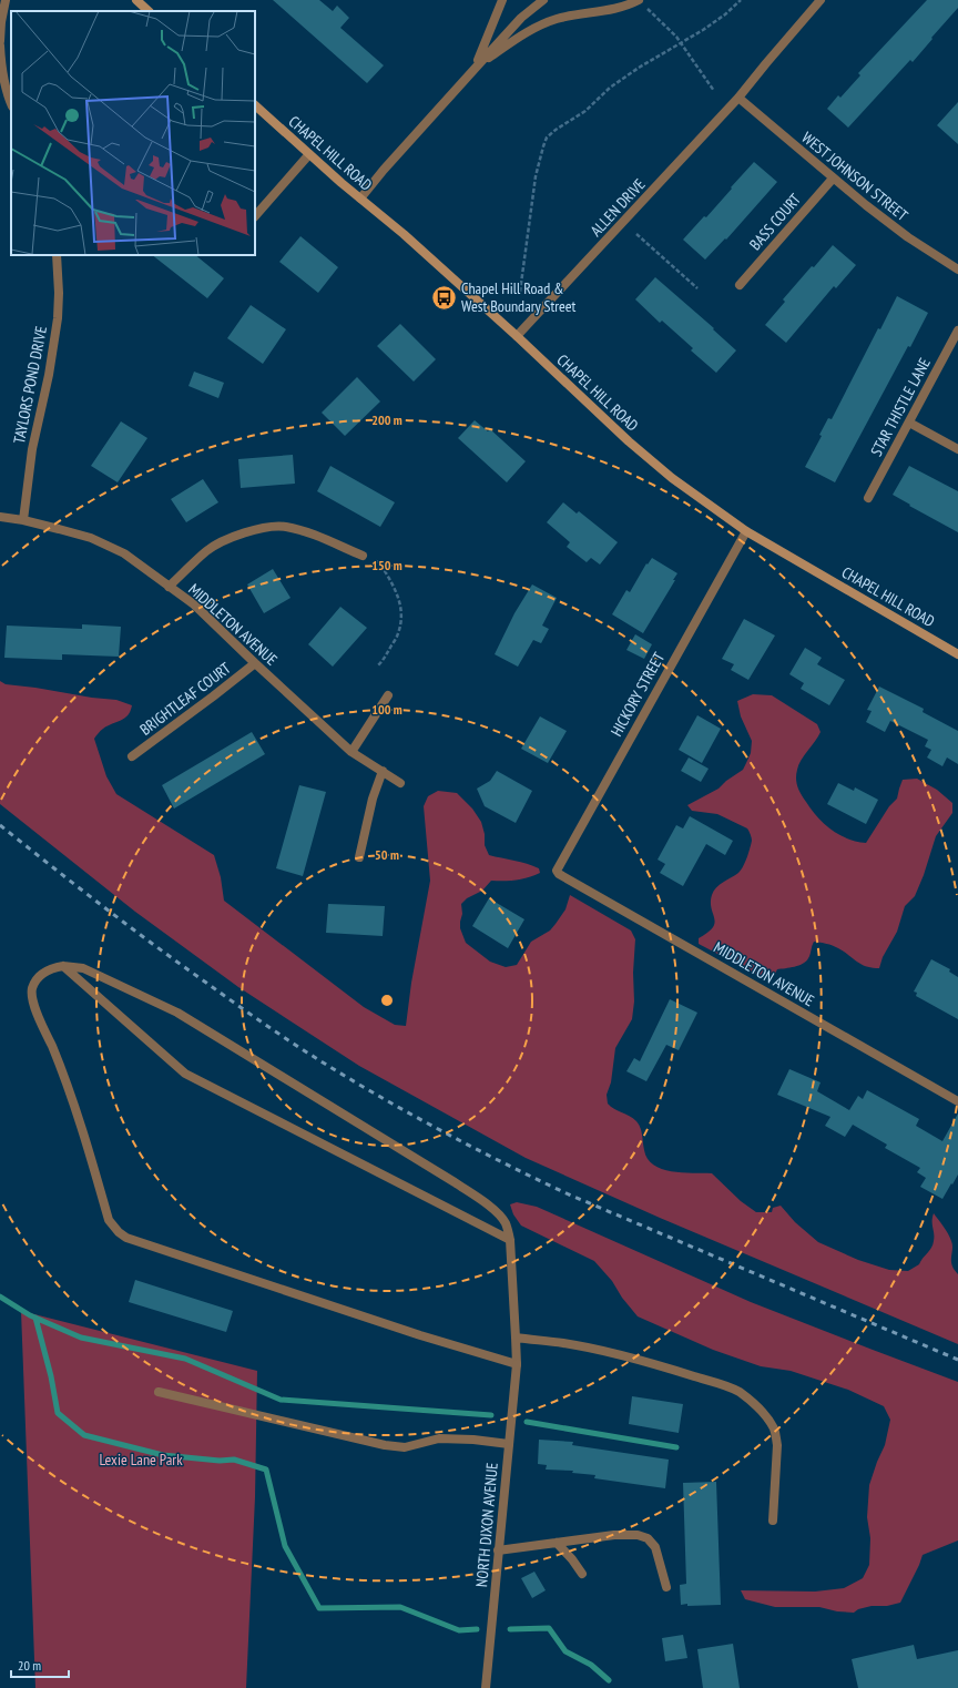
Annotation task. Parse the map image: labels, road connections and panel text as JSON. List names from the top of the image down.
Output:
{
  "streets": {
    "main road": ["CHAPEL HILL ROAD"],
    "street": [
      "WEST JOHNSON STREET",
      "ALLEN DRIVE",
      "BASS COURT",
      "TAYLORS POND DRIVE",
      "STAR THISTLE LANE",
      "MIDDLETON AVENUE",
      "HICKORY STREET",
      "BRIGHTLEAF COURT",
      "NORTH DIXON AVENUE"
    ]
  },
  "crossings": [
    ["CHAPEL HILL ROAD", "ALLEN DRIVE"],
    ["CHAPEL HILL ROAD", "HICKORY STREET"],
    ["WEST JOHNSON STREET", "ALLEN DRIVE"],
    ["WEST JOHNSON STREET", "BASS COURT"],
    ["TAYLORS POND DRIVE", "MIDDLETON AVENUE"],
    ["MIDDLETON AVENUE", "HICKORY STREET"],
    ["MIDDLETON AVENUE", "BRIGHTLEAF COURT"]
  ],
  "parks": ["Lexie Lane Park"],
  "places": {
    "bus stop": ["Chapel Hill Road & West Boundary Street"]
  },
  "scale_bar": "20 m",
  "rings": [
    "200 m",
    "150 m",
    "100 m",
    "50 m"
  ]
}
